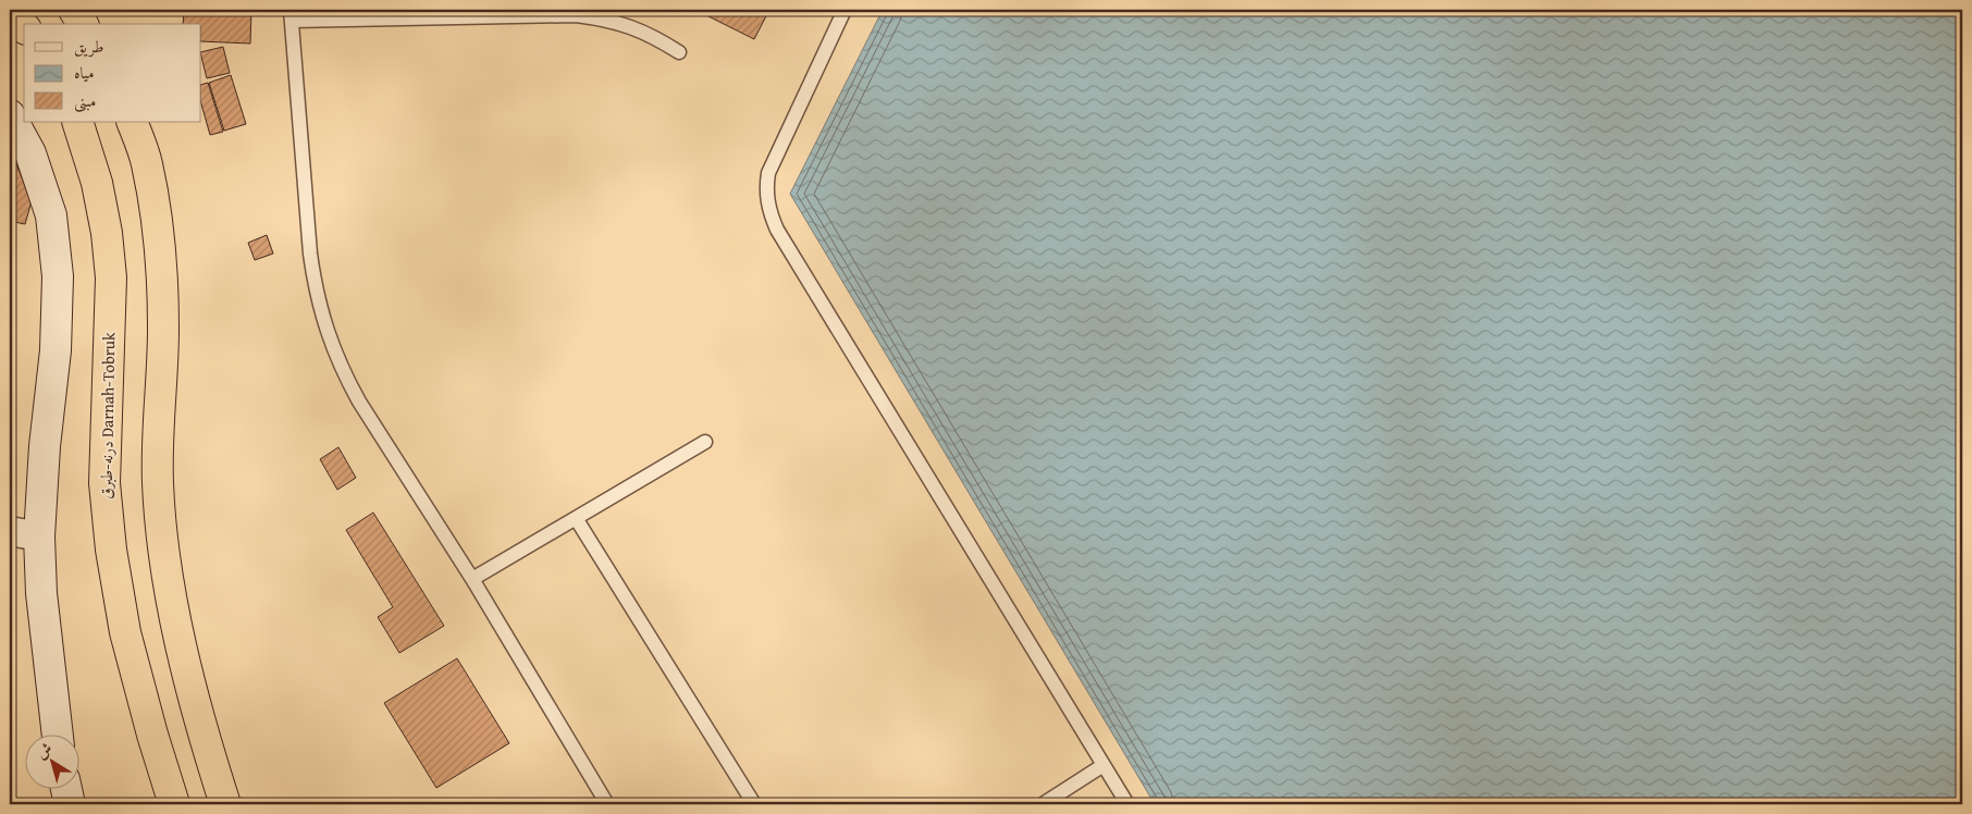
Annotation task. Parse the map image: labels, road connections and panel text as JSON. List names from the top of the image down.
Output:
{
  "streets": {
    "highway": ["درنه-طبرق Darnah-Tobruk"]
  },
  "legend": ["طريق", "مياه", "مبنى"],
  "north": "top left"
}
